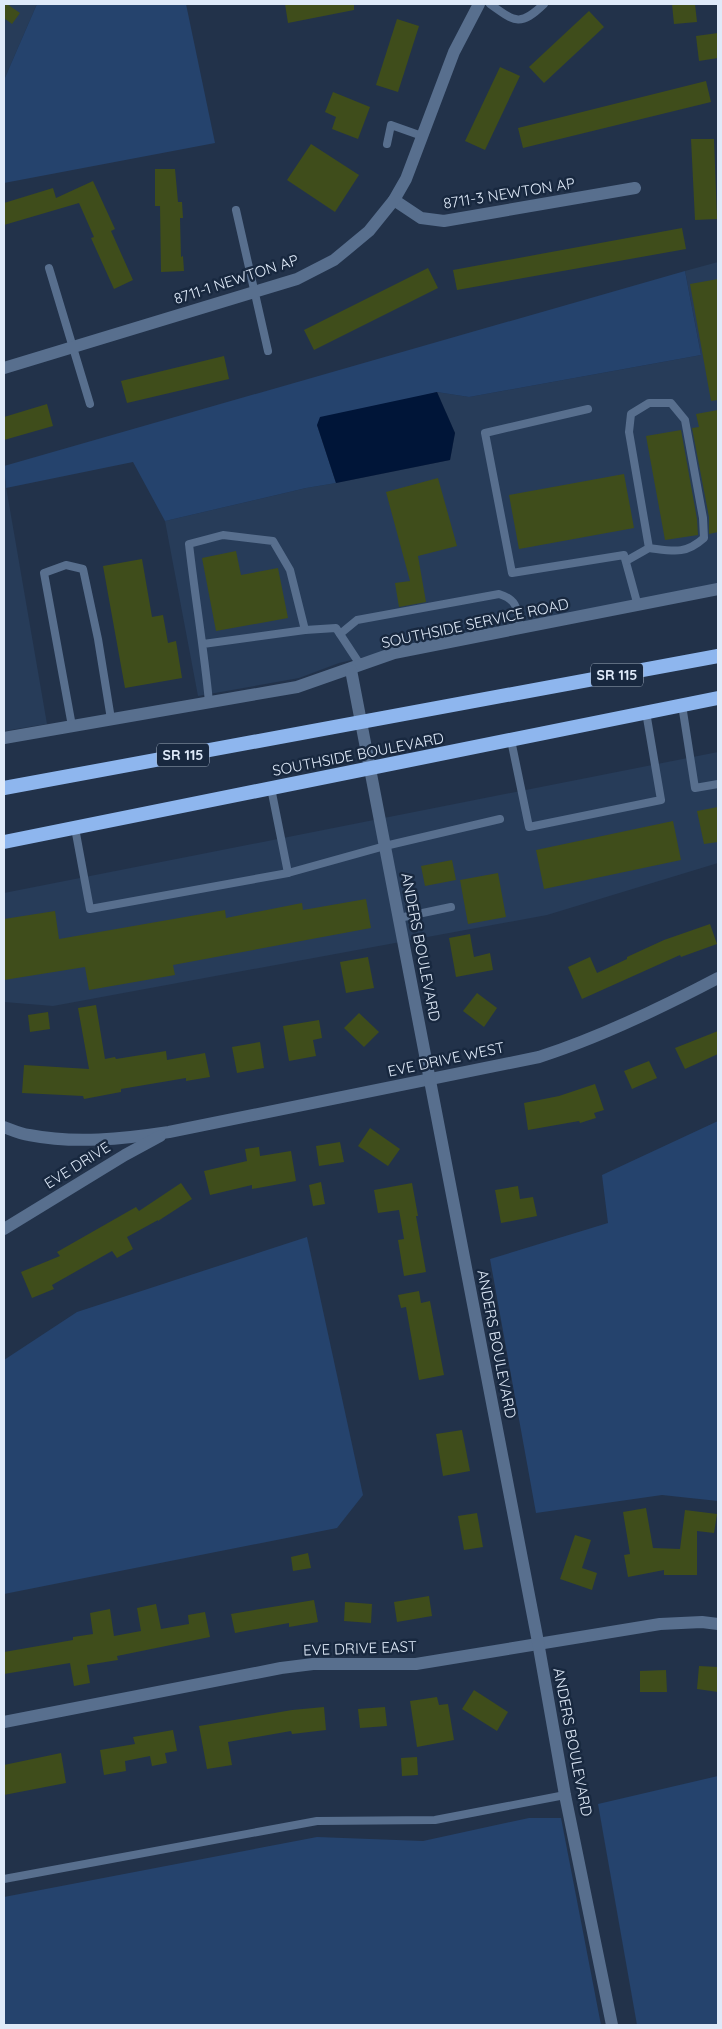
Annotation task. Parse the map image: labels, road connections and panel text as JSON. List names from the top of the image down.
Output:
{
  "streets": {
    "highway": ["SR 115", "SOUTHSIDE BOULEVARD"],
    "street": [
      "8711-3 NEWTON AP",
      "8711-1 NEWTON AP",
      "SOUTHSIDE SERVICE ROAD",
      "ANDERS BOULEVARD",
      "EVE DRIVE WEST",
      "EVE DRIVE",
      "EVE DRIVE EAST"
    ]
  },
  "crossings": [
    ["8711-3 NEWTON AP", "8711-1 NEWTON AP"],
    ["SOUTHSIDE SERVICE ROAD", "ANDERS BOULEVARD"],
    ["SOUTHSIDE BOULEVARD", "ANDERS BOULEVARD"],
    ["ANDERS BOULEVARD", "EVE DRIVE WEST"],
    ["ANDERS BOULEVARD", "EVE DRIVE EAST"],
    ["EVE DRIVE WEST", "EVE DRIVE"]
  ]
}
